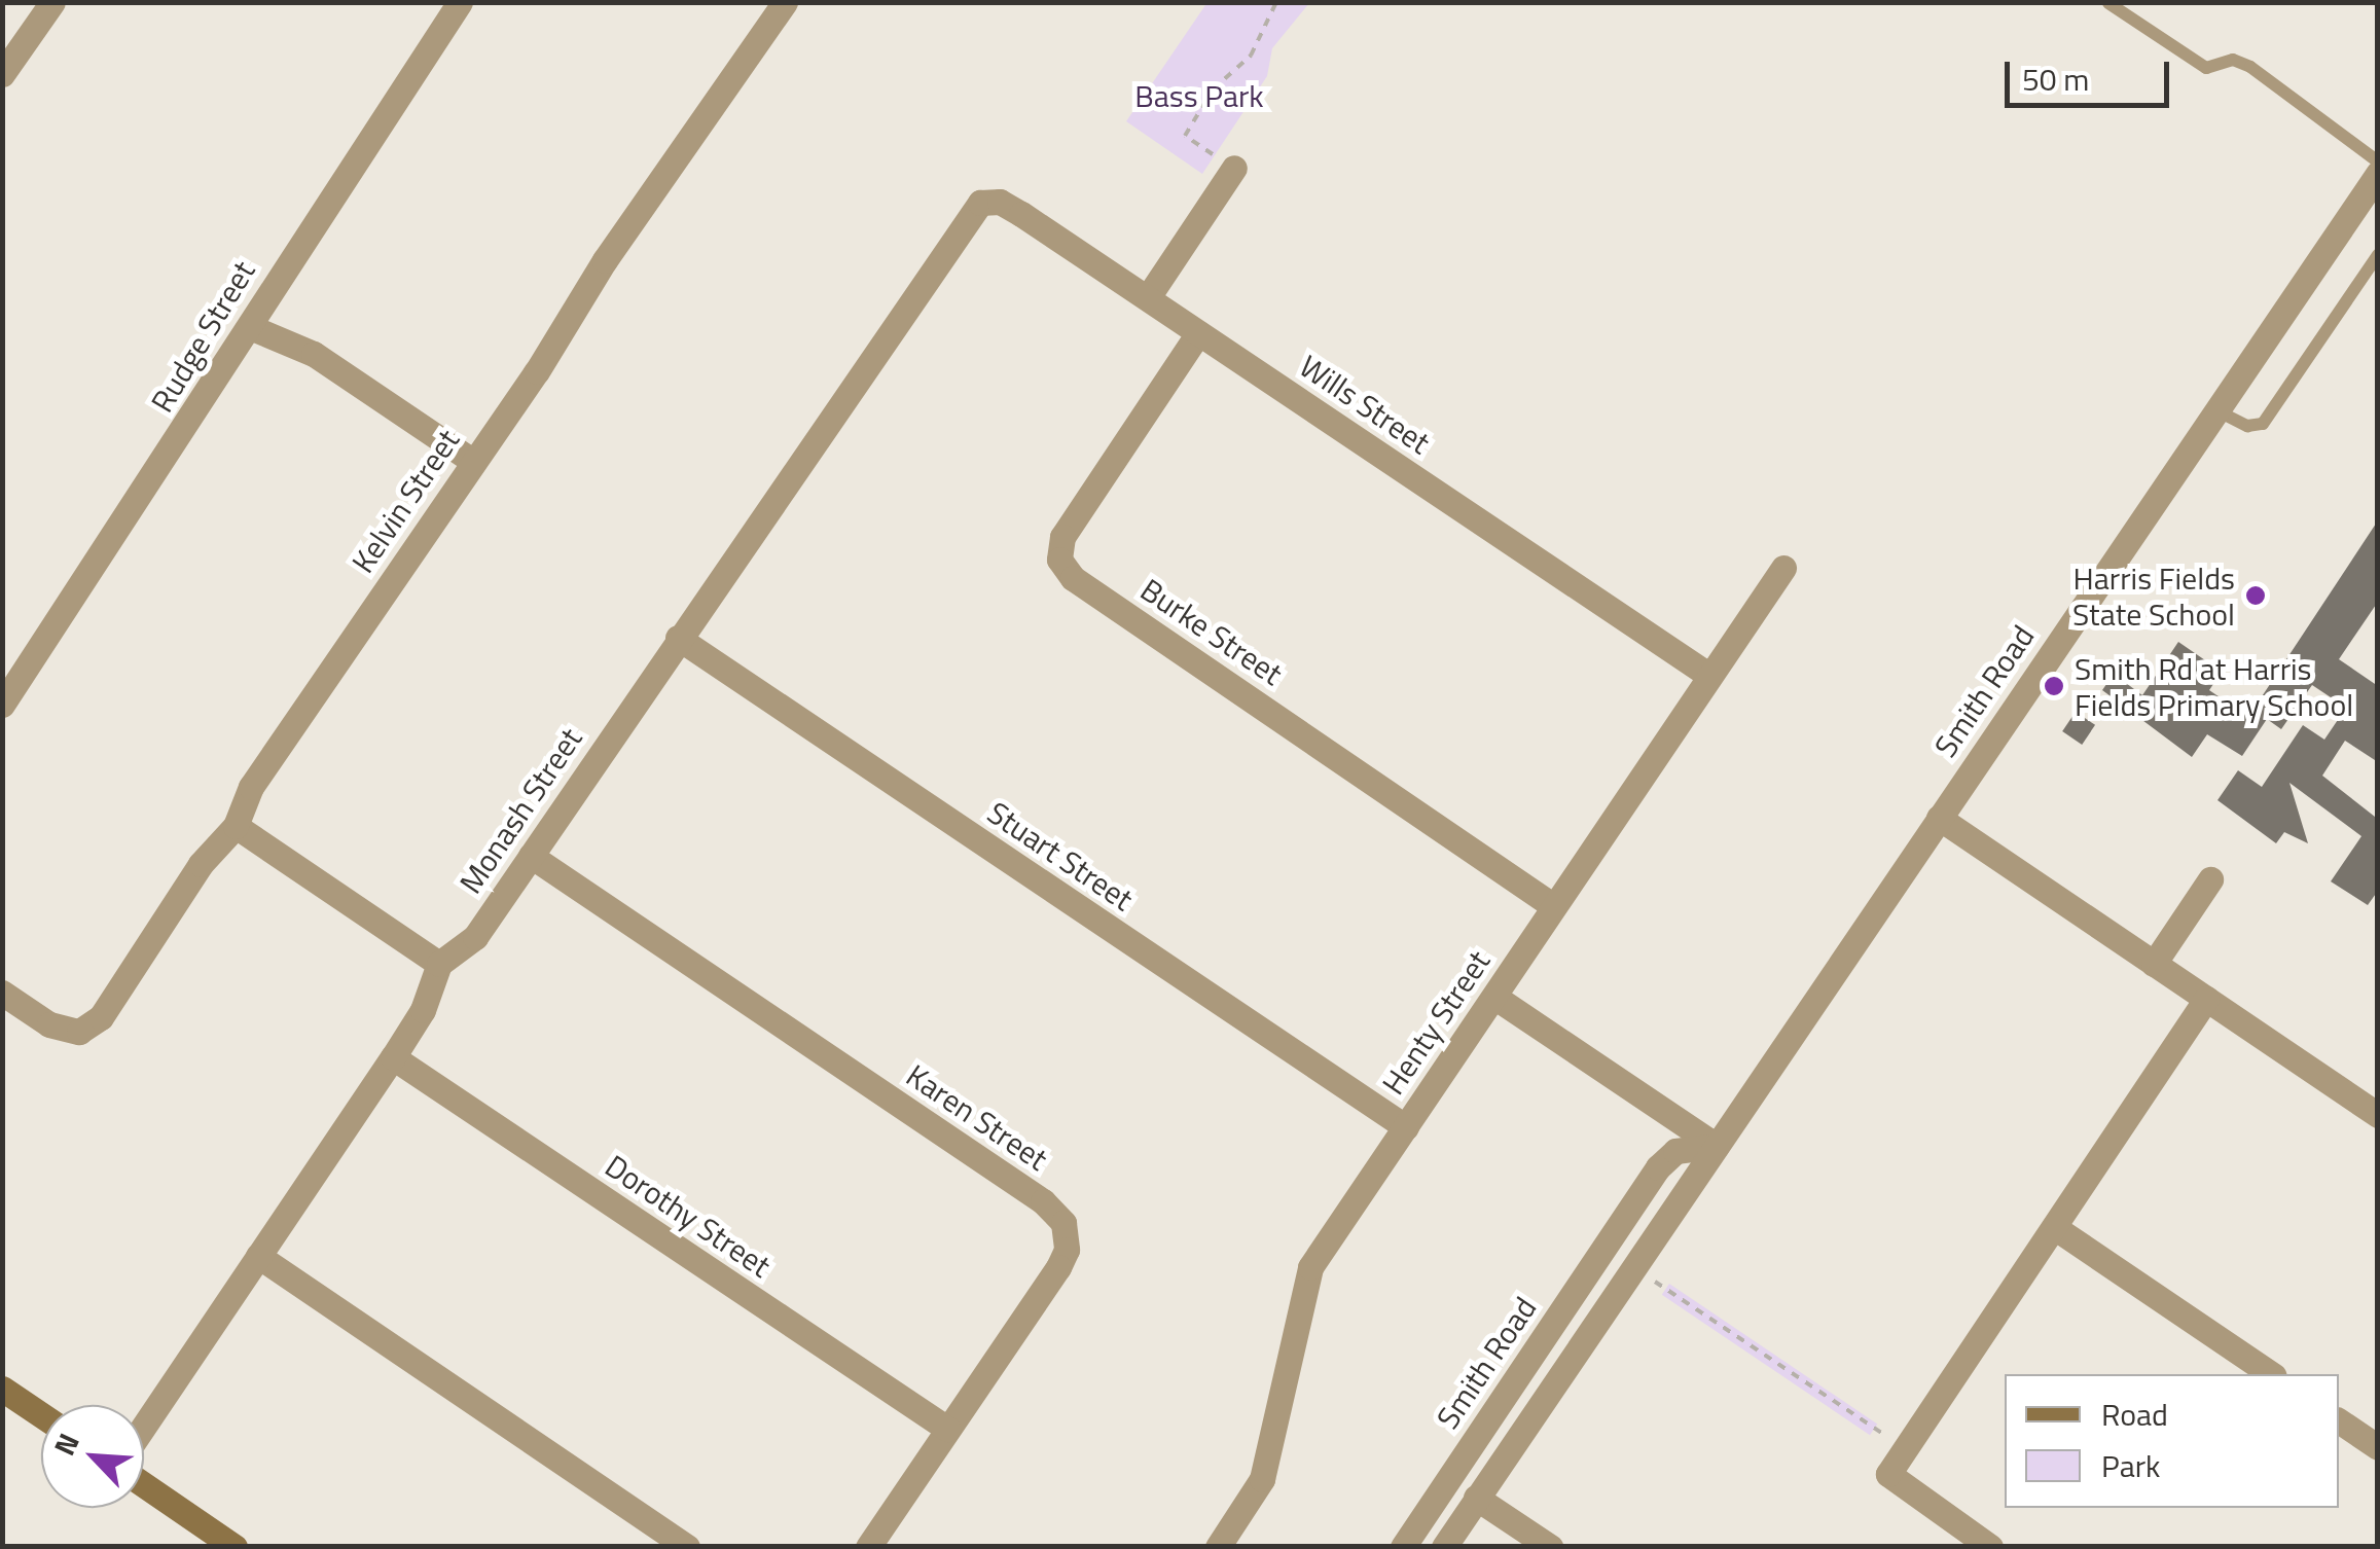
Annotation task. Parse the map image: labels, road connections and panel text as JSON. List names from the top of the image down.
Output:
{
  "streets": {
    "street": [
      "Rudge Street",
      "Wills Street",
      "Kelvin Street",
      "Burke Street",
      "Smith Road",
      "Monash Street",
      "Stuart Street",
      "Henty Street",
      "Karen Street",
      "Dorothy Street"
    ]
  },
  "crossings": [
    ["Wills Street", "Burke Street"],
    ["Wills Street", "Monash Street"],
    ["Wills Street", "Henty Street"],
    ["Burke Street", "Henty Street"],
    ["Monash Street", "Stuart Street"],
    ["Monash Street", "Karen Street"],
    ["Monash Street", "Dorothy Street"],
    ["Stuart Street", "Henty Street"],
    ["Karen Street", "Dorothy Street"]
  ],
  "parks": ["Bass Park"],
  "places": ["Harris Fields State School", "Smith Rd at Harris Fields Primary School"],
  "legend": ["Road", "Park"],
  "scale_bar": "50 m",
  "north": "top left"
}
